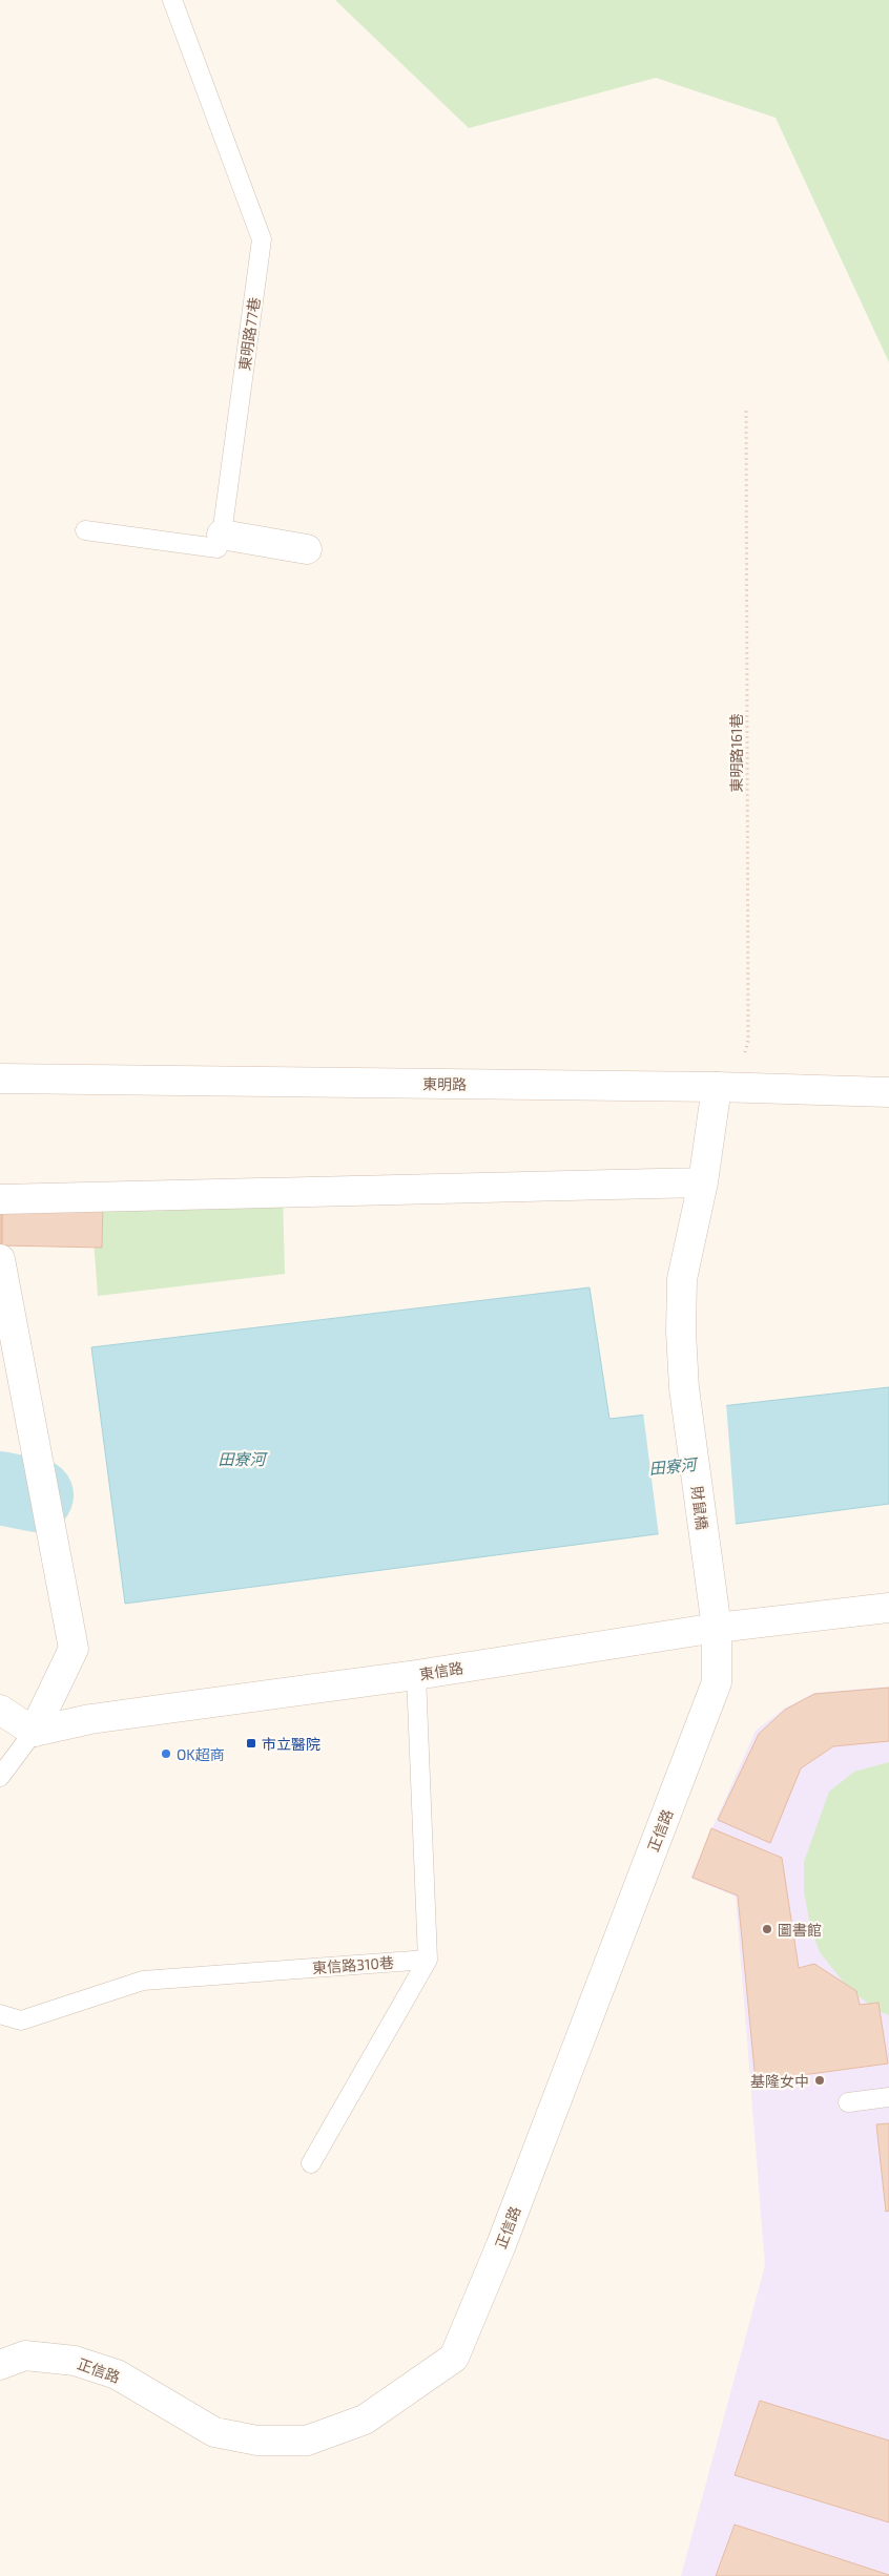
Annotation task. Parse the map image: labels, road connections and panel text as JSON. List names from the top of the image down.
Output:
{
  "streets": {
    "street": [
      "東明路",
      "財鼠橋",
      "東信路",
      "正信路"
    ],
    "lane": ["東明路77巷", "東信路310巷"],
    "path": ["東明路161巷"]
  },
  "crossings": [
    ["東明路161巷", "東明路"],
    ["東明路161巷", "財鼠橋"],
    ["東明路", "財鼠橋"],
    ["財鼠橋", "東信路"],
    ["財鼠橋", "正信路"],
    ["東信路", "正信路"]
  ],
  "water": ["田寮河"],
  "places": {
    "transit": ["市立醫院"],
    "other": ["OK超商", "圖書館", "基隆女中"]
  }
}
